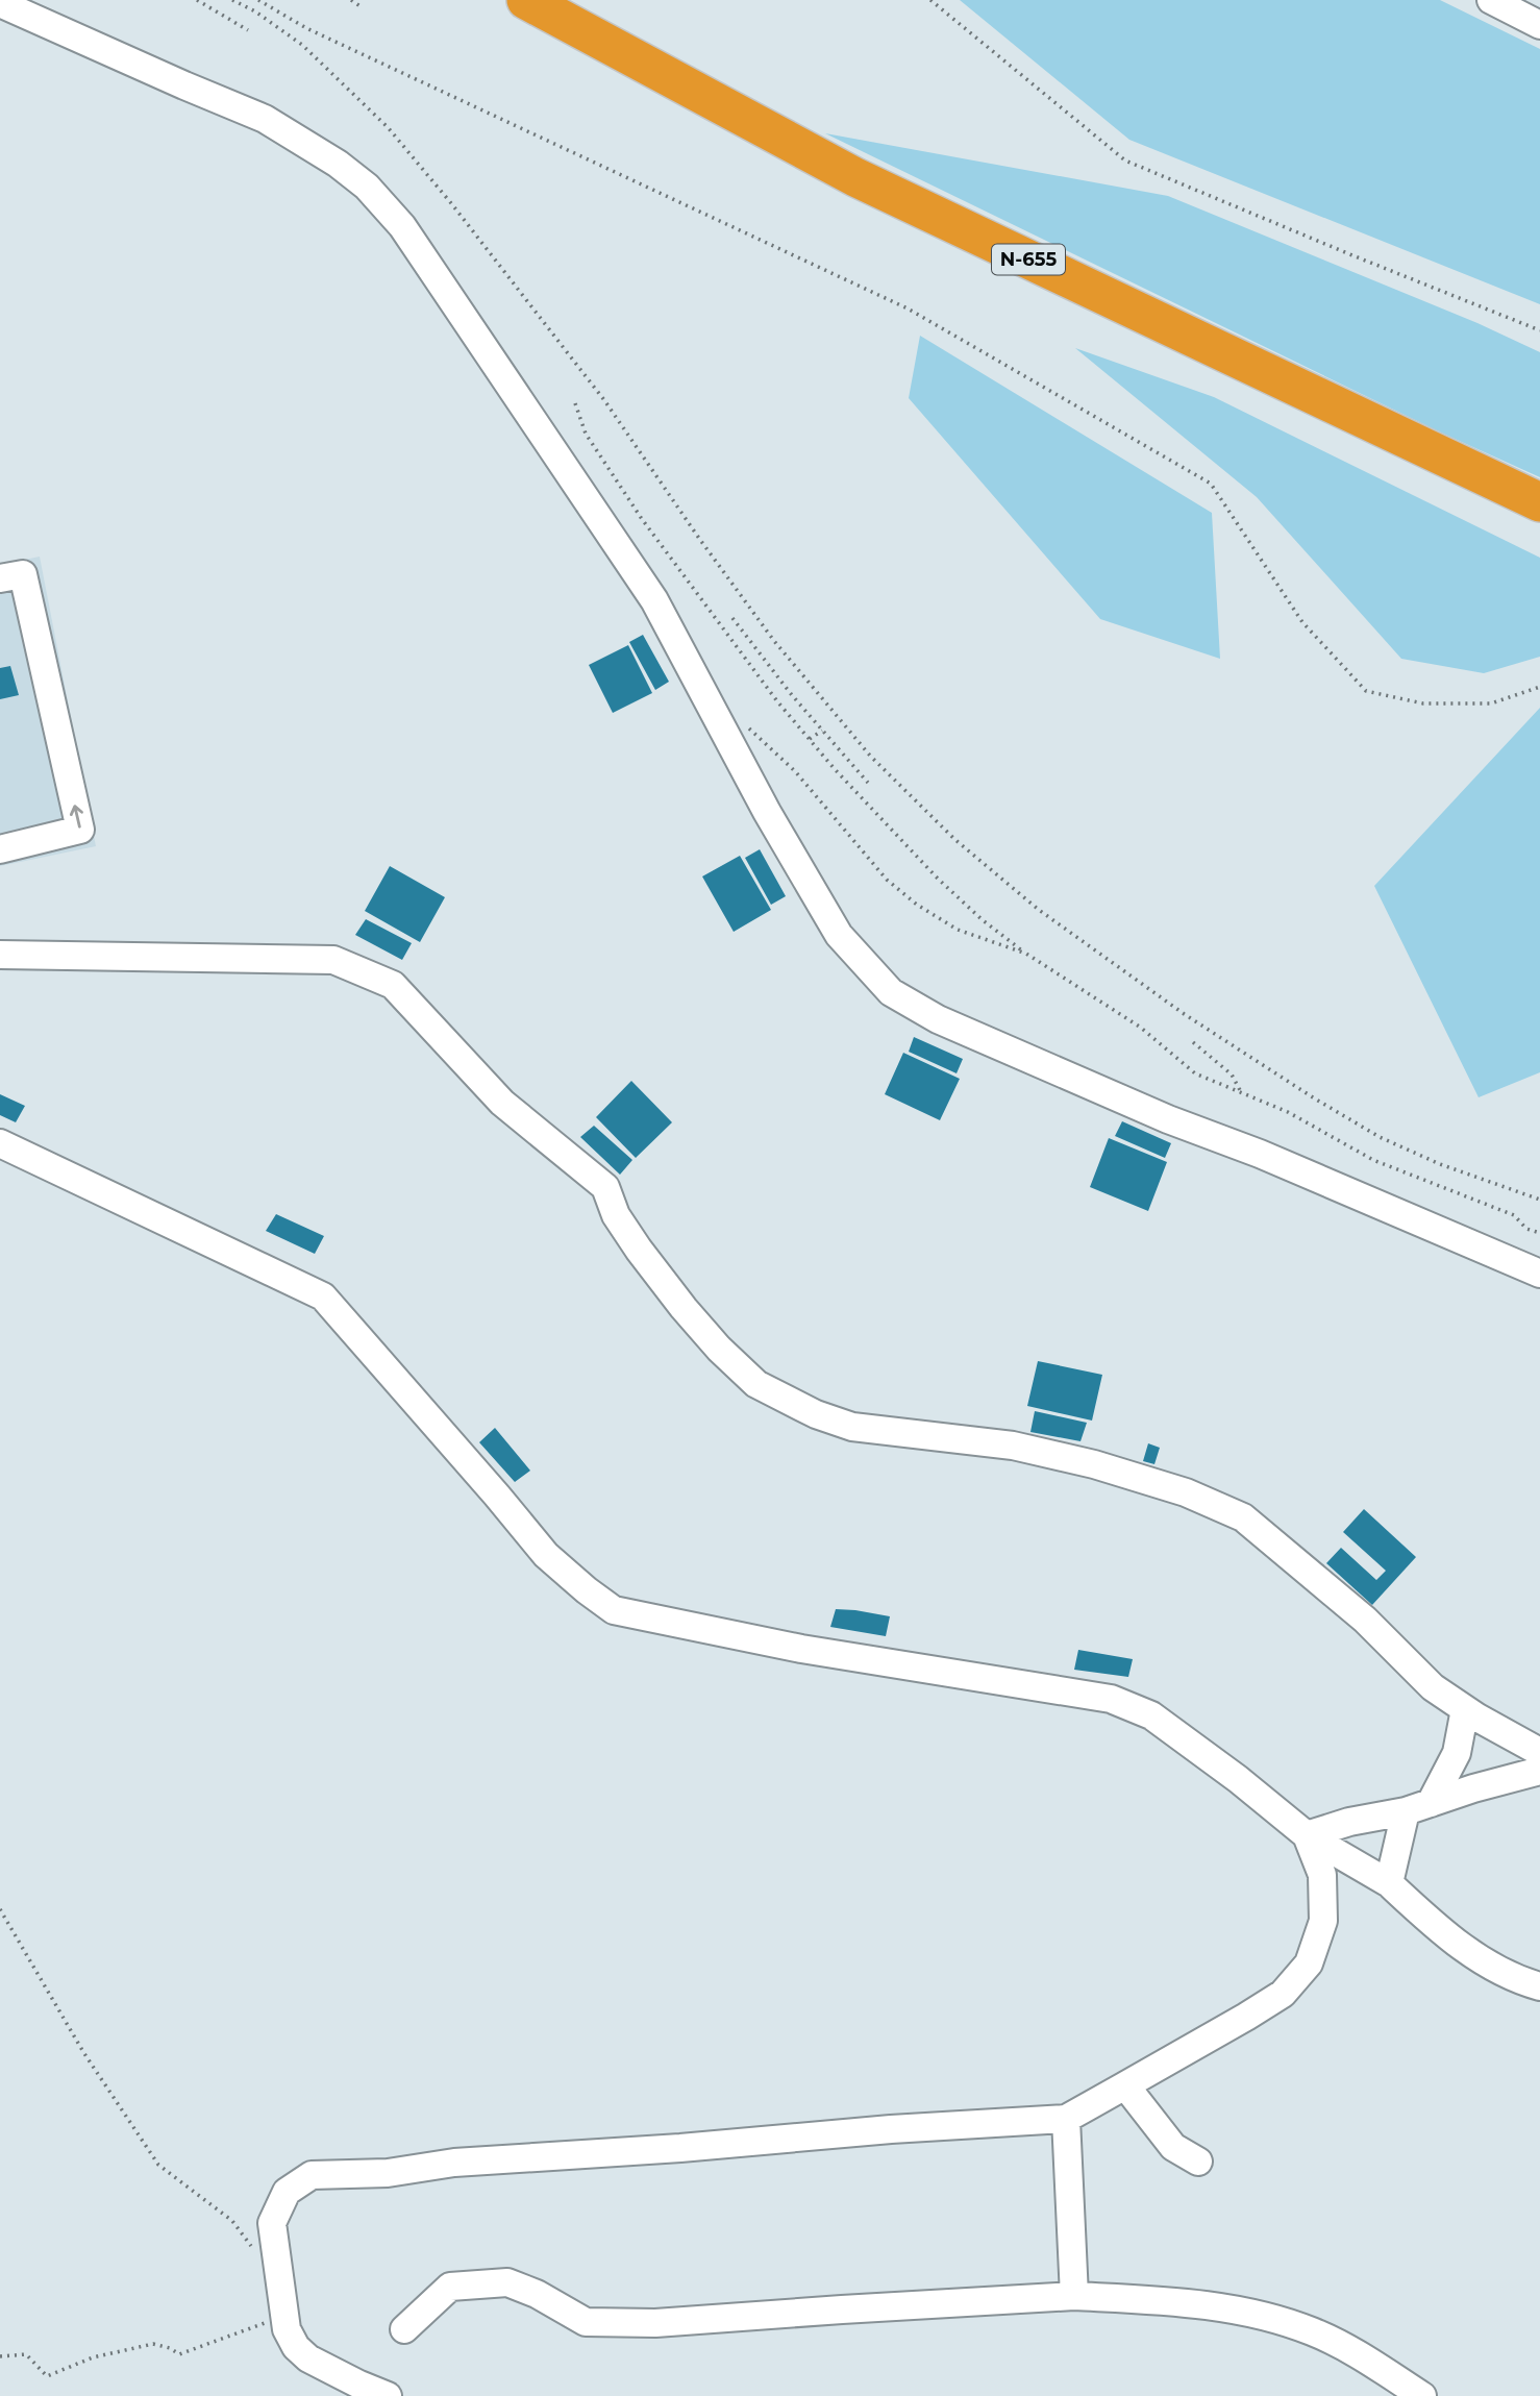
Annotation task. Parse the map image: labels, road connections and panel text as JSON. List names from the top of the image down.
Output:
{
  "streets": {
    "highway": ["N-655"]
  }
}
